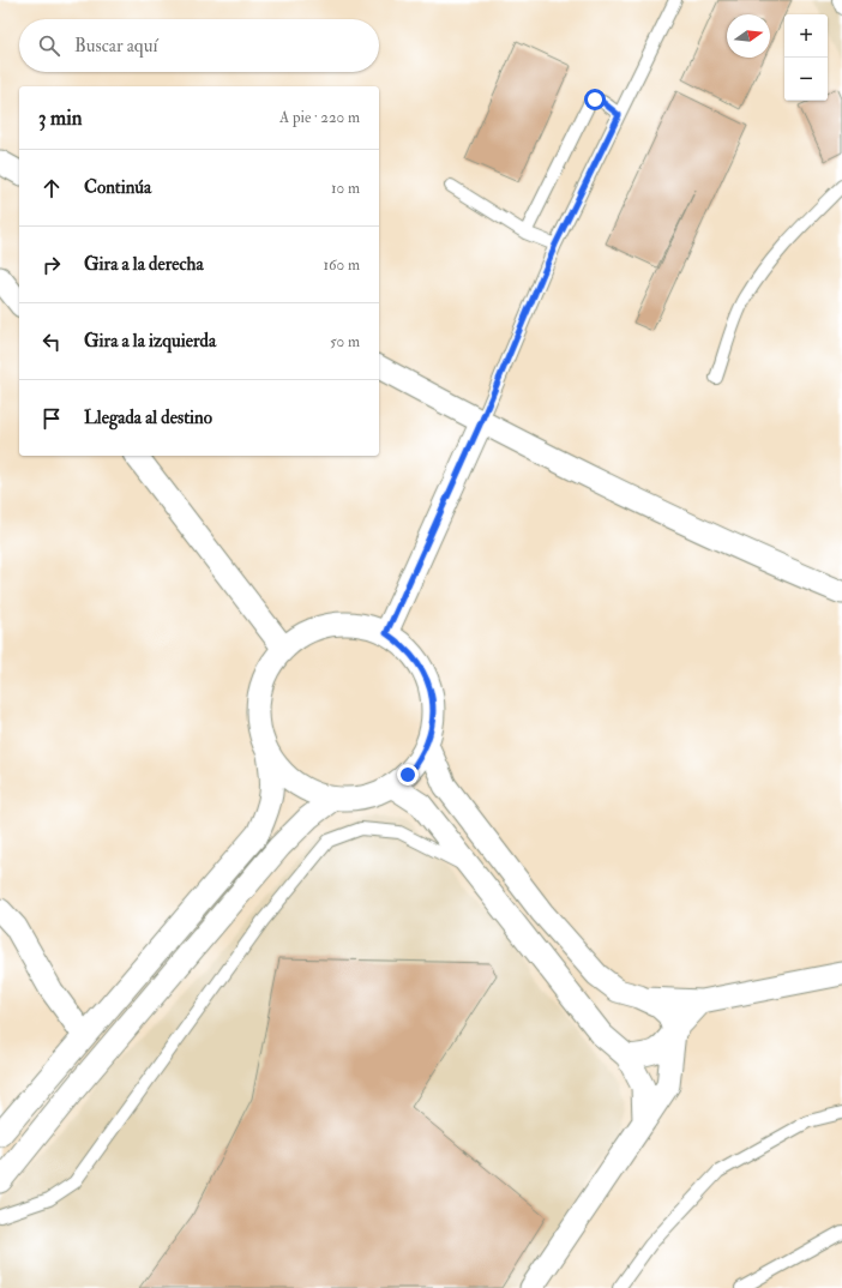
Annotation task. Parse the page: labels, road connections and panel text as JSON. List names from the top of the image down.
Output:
{
  "north": "right",
  "page": {
    "map_buttons": ["+", "−"],
    "search": "Buscar aquí",
    "heading": ["3 min", "A pie · 220 m"],
    "list": [
      ["Continúa", "10 m"],
      ["Gira a la derecha", "160 m"],
      ["Gira a la izquierda", "50 m"],
      "Llegada al destino"
    ]
  }
}
